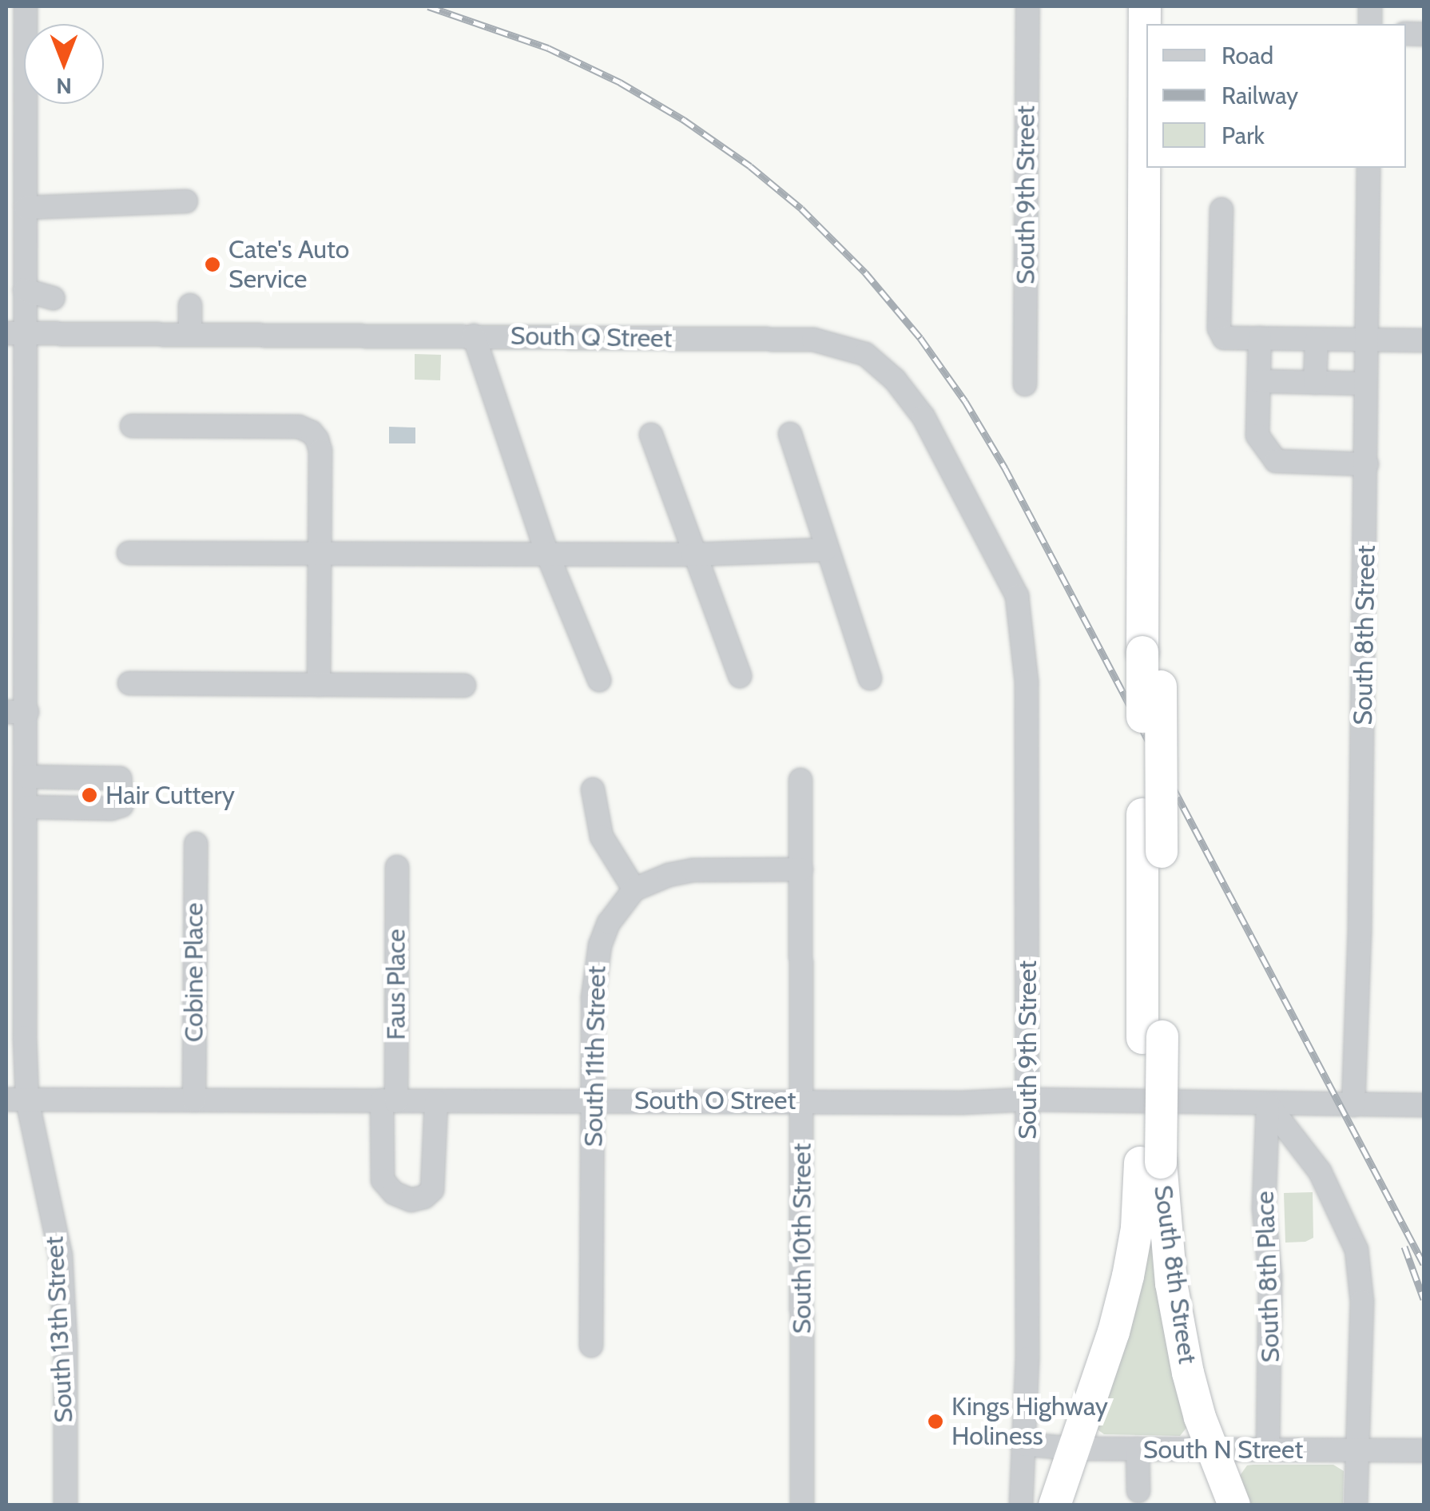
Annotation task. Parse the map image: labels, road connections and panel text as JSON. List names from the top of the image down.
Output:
{
  "streets": {
    "highway": ["South 8th Street"],
    "street": [
      "South 9th Street",
      "South Q Street",
      "Cobine Place",
      "Faus Place",
      "South 11th Street",
      "South O Street",
      "South 10th Street",
      "South 8th Place",
      "South 13th Street",
      "South N Street"
    ]
  },
  "crossings": [
    ["South 9th Street", "South Q Street"],
    ["South 9th Street", "South O Street"],
    ["South 9th Street", "South N Street"],
    ["South Q Street", "South 13th Street"],
    ["South 8th Street", "South O Street"],
    ["South 8th Street", "South N Street"],
    ["Cobine Place", "South O Street"],
    ["Faus Place", "South O Street"],
    ["South 11th Street", "South O Street"],
    ["South O Street", "South 10th Street"],
    ["South O Street", "South 8th Place"],
    ["South O Street", "South 13th Street"],
    ["South 8th Place", "South N Street"]
  ],
  "places": ["Cate's Auto Service", "Hair Cuttery", "Kings Highway Holiness"],
  "legend": ["Road", "Railway", "Park"],
  "north": "bottom"
}
